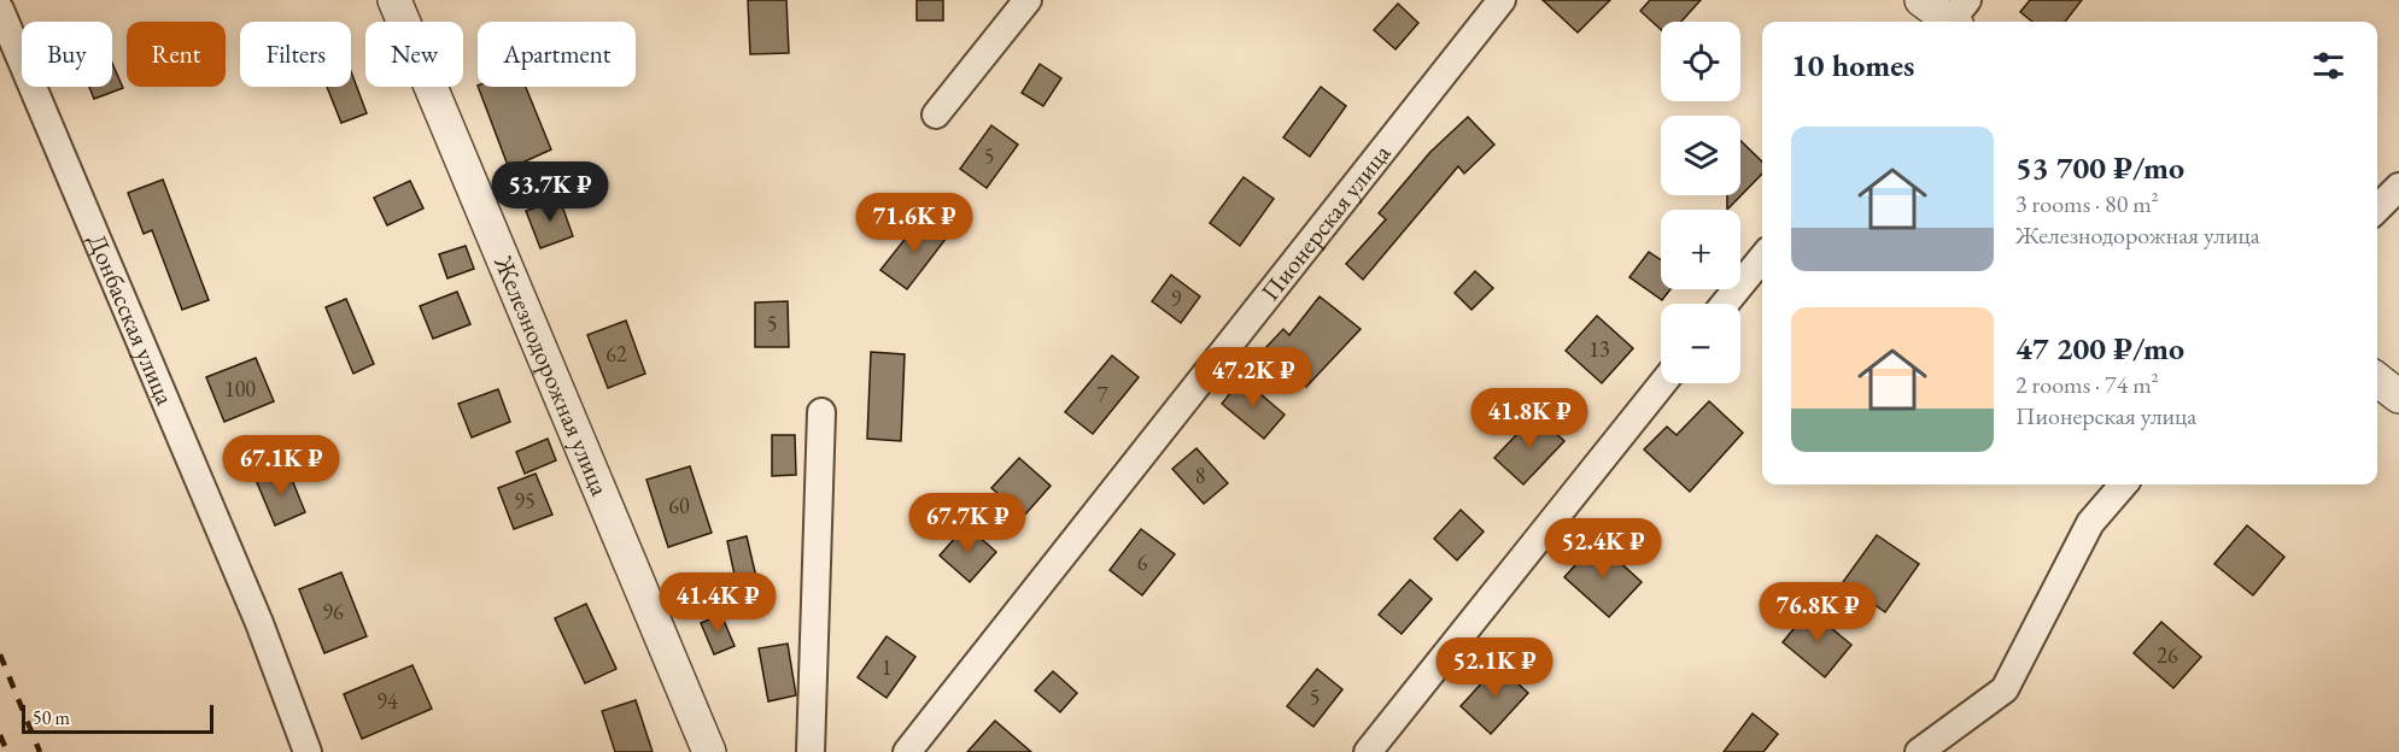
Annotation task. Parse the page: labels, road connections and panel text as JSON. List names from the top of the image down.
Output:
{
  "streets": {
    "street": ["Пионерская улица", "Донбасская улица", "Железнодорожная улица"]
  },
  "house_numbers": [
    "5",
    "9",
    "5",
    "13",
    "62",
    "100",
    "7",
    "8",
    "95",
    "60",
    "6",
    "96",
    "26",
    "1",
    "5",
    "94"
  ],
  "scale_bar": "50 m",
  "page": {
    "map_buttons": ["+", "−"],
    "chip": [
      "Buy",
      "Rent",
      "Filters",
      "New",
      "Apartment"
    ],
    "heading": "10 homes",
    "list": [
      {
        "name": "53 700 ₽/mo",
        "note": "3 rooms · 80 m² · Железнодорожная улица"
      },
      {
        "name": "47 200 ₽/mo",
        "note": "2 rooms · 74 m² · Пионерская улица"
      }
    ],
    "price": [
      "53.7K ₽",
      "71.6K ₽",
      "47.2K ₽",
      "41.8K ₽",
      "67.1K ₽",
      "67.7K ₽",
      "52.4K ₽",
      "41.4K ₽",
      "76.8K ₽",
      "52.1K ₽"
    ],
    "scale": "50 m"
  }
}
